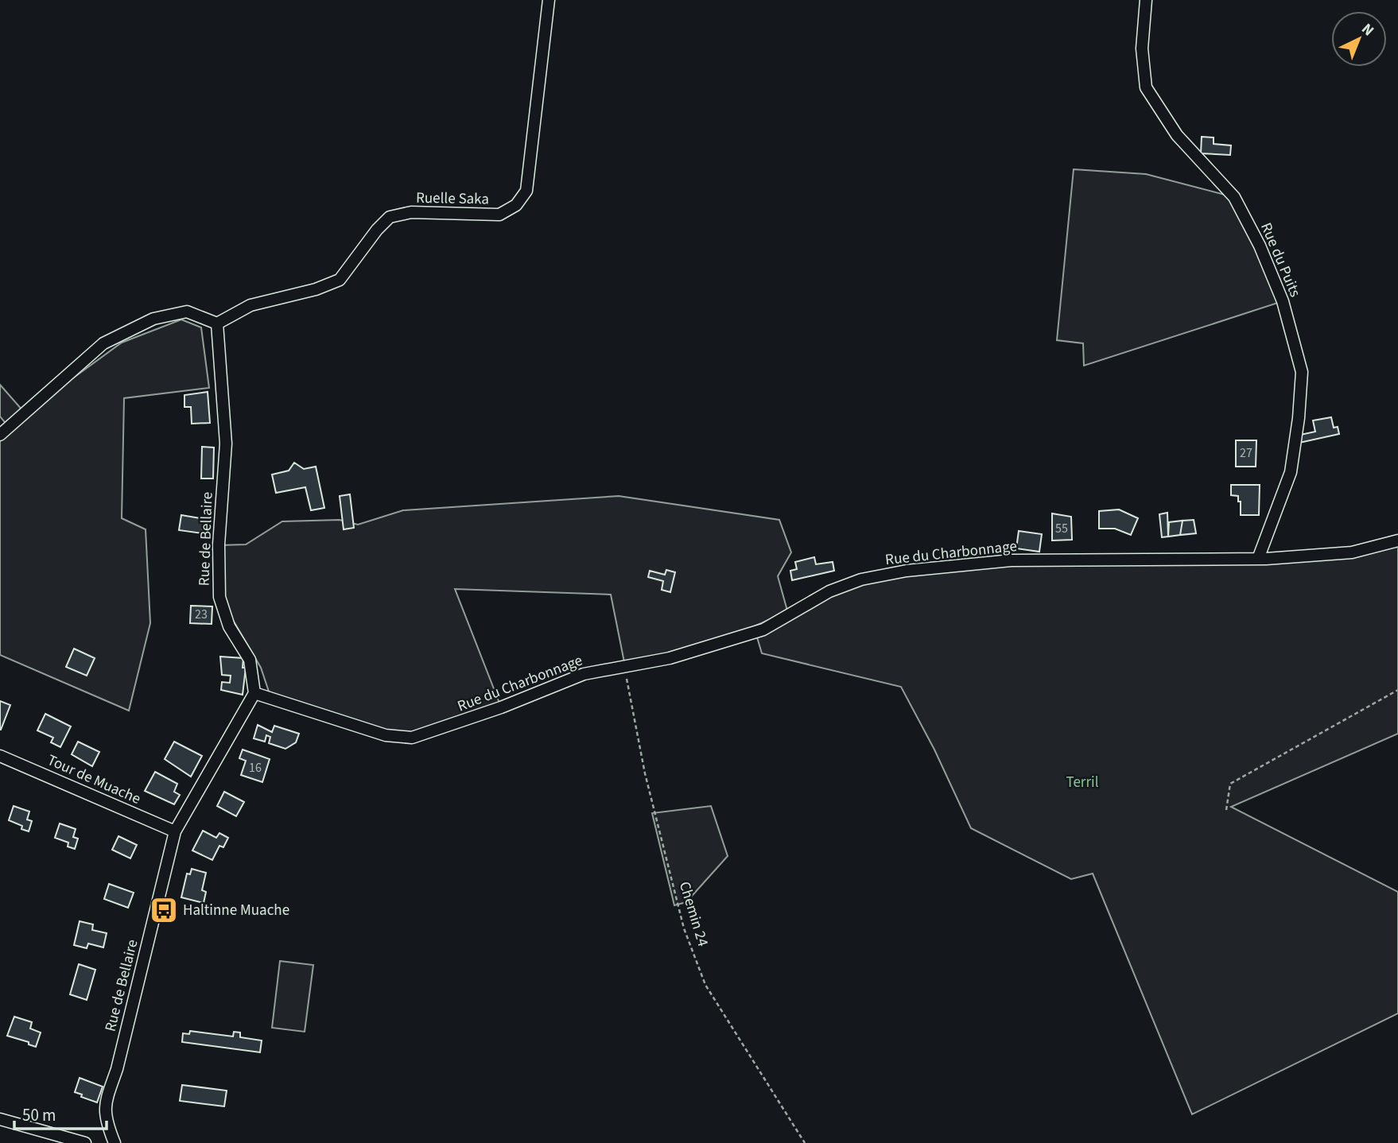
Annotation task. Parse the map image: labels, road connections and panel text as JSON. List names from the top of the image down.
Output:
{
  "streets": {
    "street": [
      "Ruelle Saka",
      "Rue du Puits",
      "Rue de Bellaire",
      "Rue du Charbonnage",
      "Tour de Muache"
    ],
    "path": ["Chemin 24"]
  },
  "crossings": [
    ["Ruelle Saka", "Rue de Bellaire"],
    ["Rue du Puits", "Rue du Charbonnage"],
    ["Rue de Bellaire", "Rue du Charbonnage"],
    ["Rue de Bellaire", "Tour de Muache"],
    ["Rue du Charbonnage", "Chemin 24"]
  ],
  "parks": ["Terril"],
  "places": {
    "bus stop": ["Haltinne Muache"]
  },
  "house_numbers": [
    "27",
    "55",
    "23",
    "16"
  ],
  "scale_bar": "50 m",
  "north": "top right"
}
